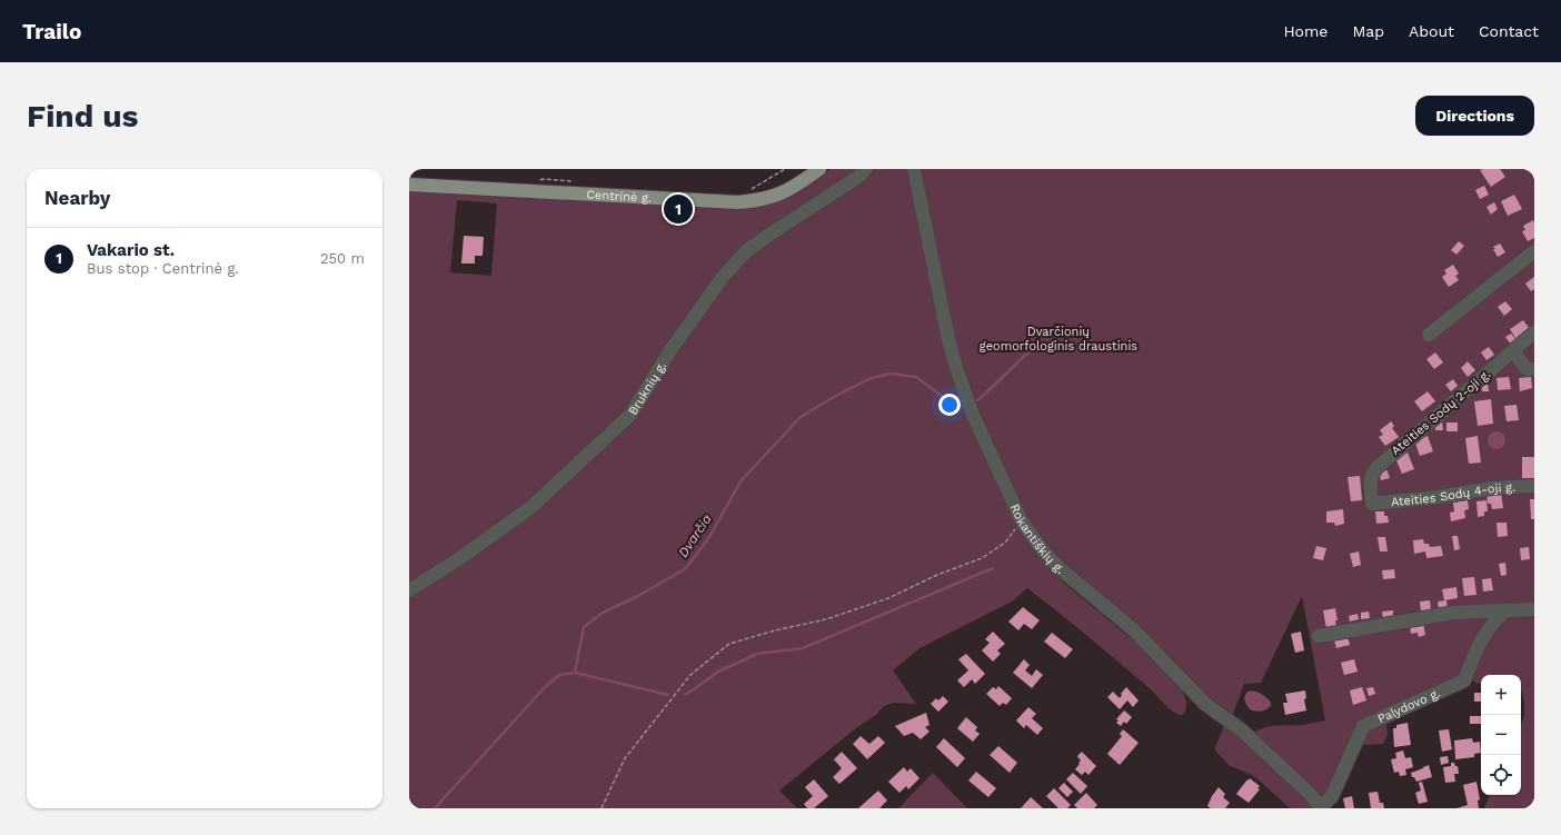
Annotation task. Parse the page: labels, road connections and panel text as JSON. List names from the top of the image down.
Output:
{
  "streets": {
    "main road": ["Centrinė g."],
    "street": [
      "Bruknių g.",
      "Ateities Sodų 2-oji g.",
      "Ateities Sodų 4-oji g.",
      "Rokantiškių g.",
      "Palydovo g."
    ]
  },
  "crossings": [
    ["Ateities Sodų 2-oji g.", "Ateities Sodų 4-oji g."],
    ["Rokantiškių g.", "Palydovo g."]
  ],
  "water": ["Dvarčia"],
  "parks": ["Dvarčionių geomorfologinis draustinis"],
  "page": {
    "header": "Trailo",
    "nav": [
      "Home",
      "Map",
      "About",
      "Contact"
    ],
    "buttons": "Directions",
    "title": "Find us",
    "heading": "Nearby",
    "pins": "1",
    "list": [
      {
        "mark": "1",
        "name": "Vakario st.",
        "note": "Bus stop · Centrinė g.",
        "value": "250 m"
      }
    ],
    "map_buttons": ["+", "−"]
  }
}
